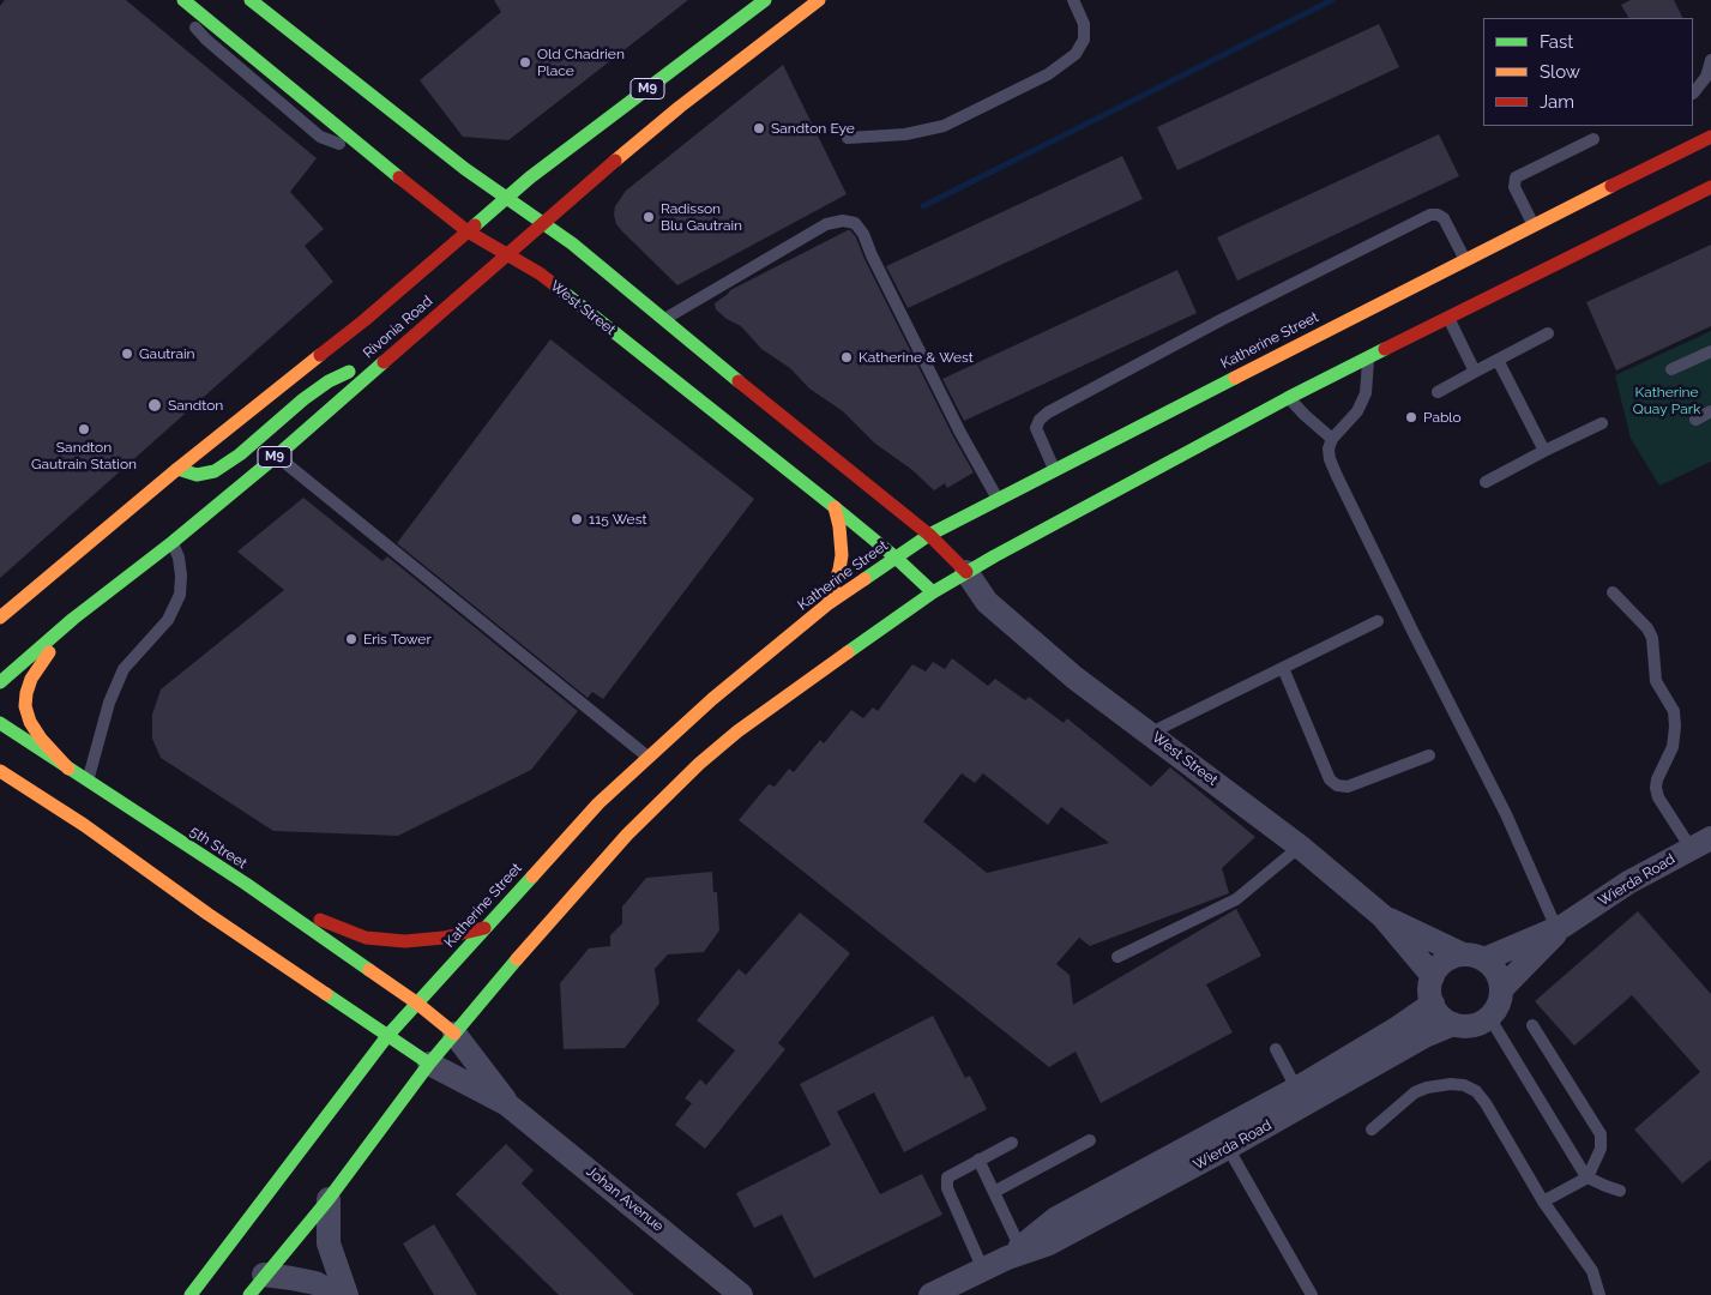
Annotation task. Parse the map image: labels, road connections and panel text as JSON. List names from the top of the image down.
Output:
{
  "streets": {
    "main road": [
      "M9",
      "West Street",
      "Rivonia Road",
      "Katherine Street",
      "5th Street"
    ],
    "street": ["Wierda Road", "Johan Avenue"]
  },
  "crossings": [
    ["West Street", "Rivonia Road"],
    ["West Street", "Katherine Street"],
    ["West Street", "Wierda Road"],
    ["Katherine Street", "5th Street"],
    ["5th Street", "Johan Avenue"]
  ],
  "parks": ["Katherine Quay Park"],
  "places": [
    "Old Chadrien Place",
    "Sandton Eye",
    "Radisson Blu Gautrain",
    "Gautrain",
    "Katherine & West",
    "Sandton",
    "Pablo",
    "Sandton Gautrain Station",
    "115 West",
    "Eris Tower"
  ],
  "legend": ["Fast", "Slow", "Jam"]
}
